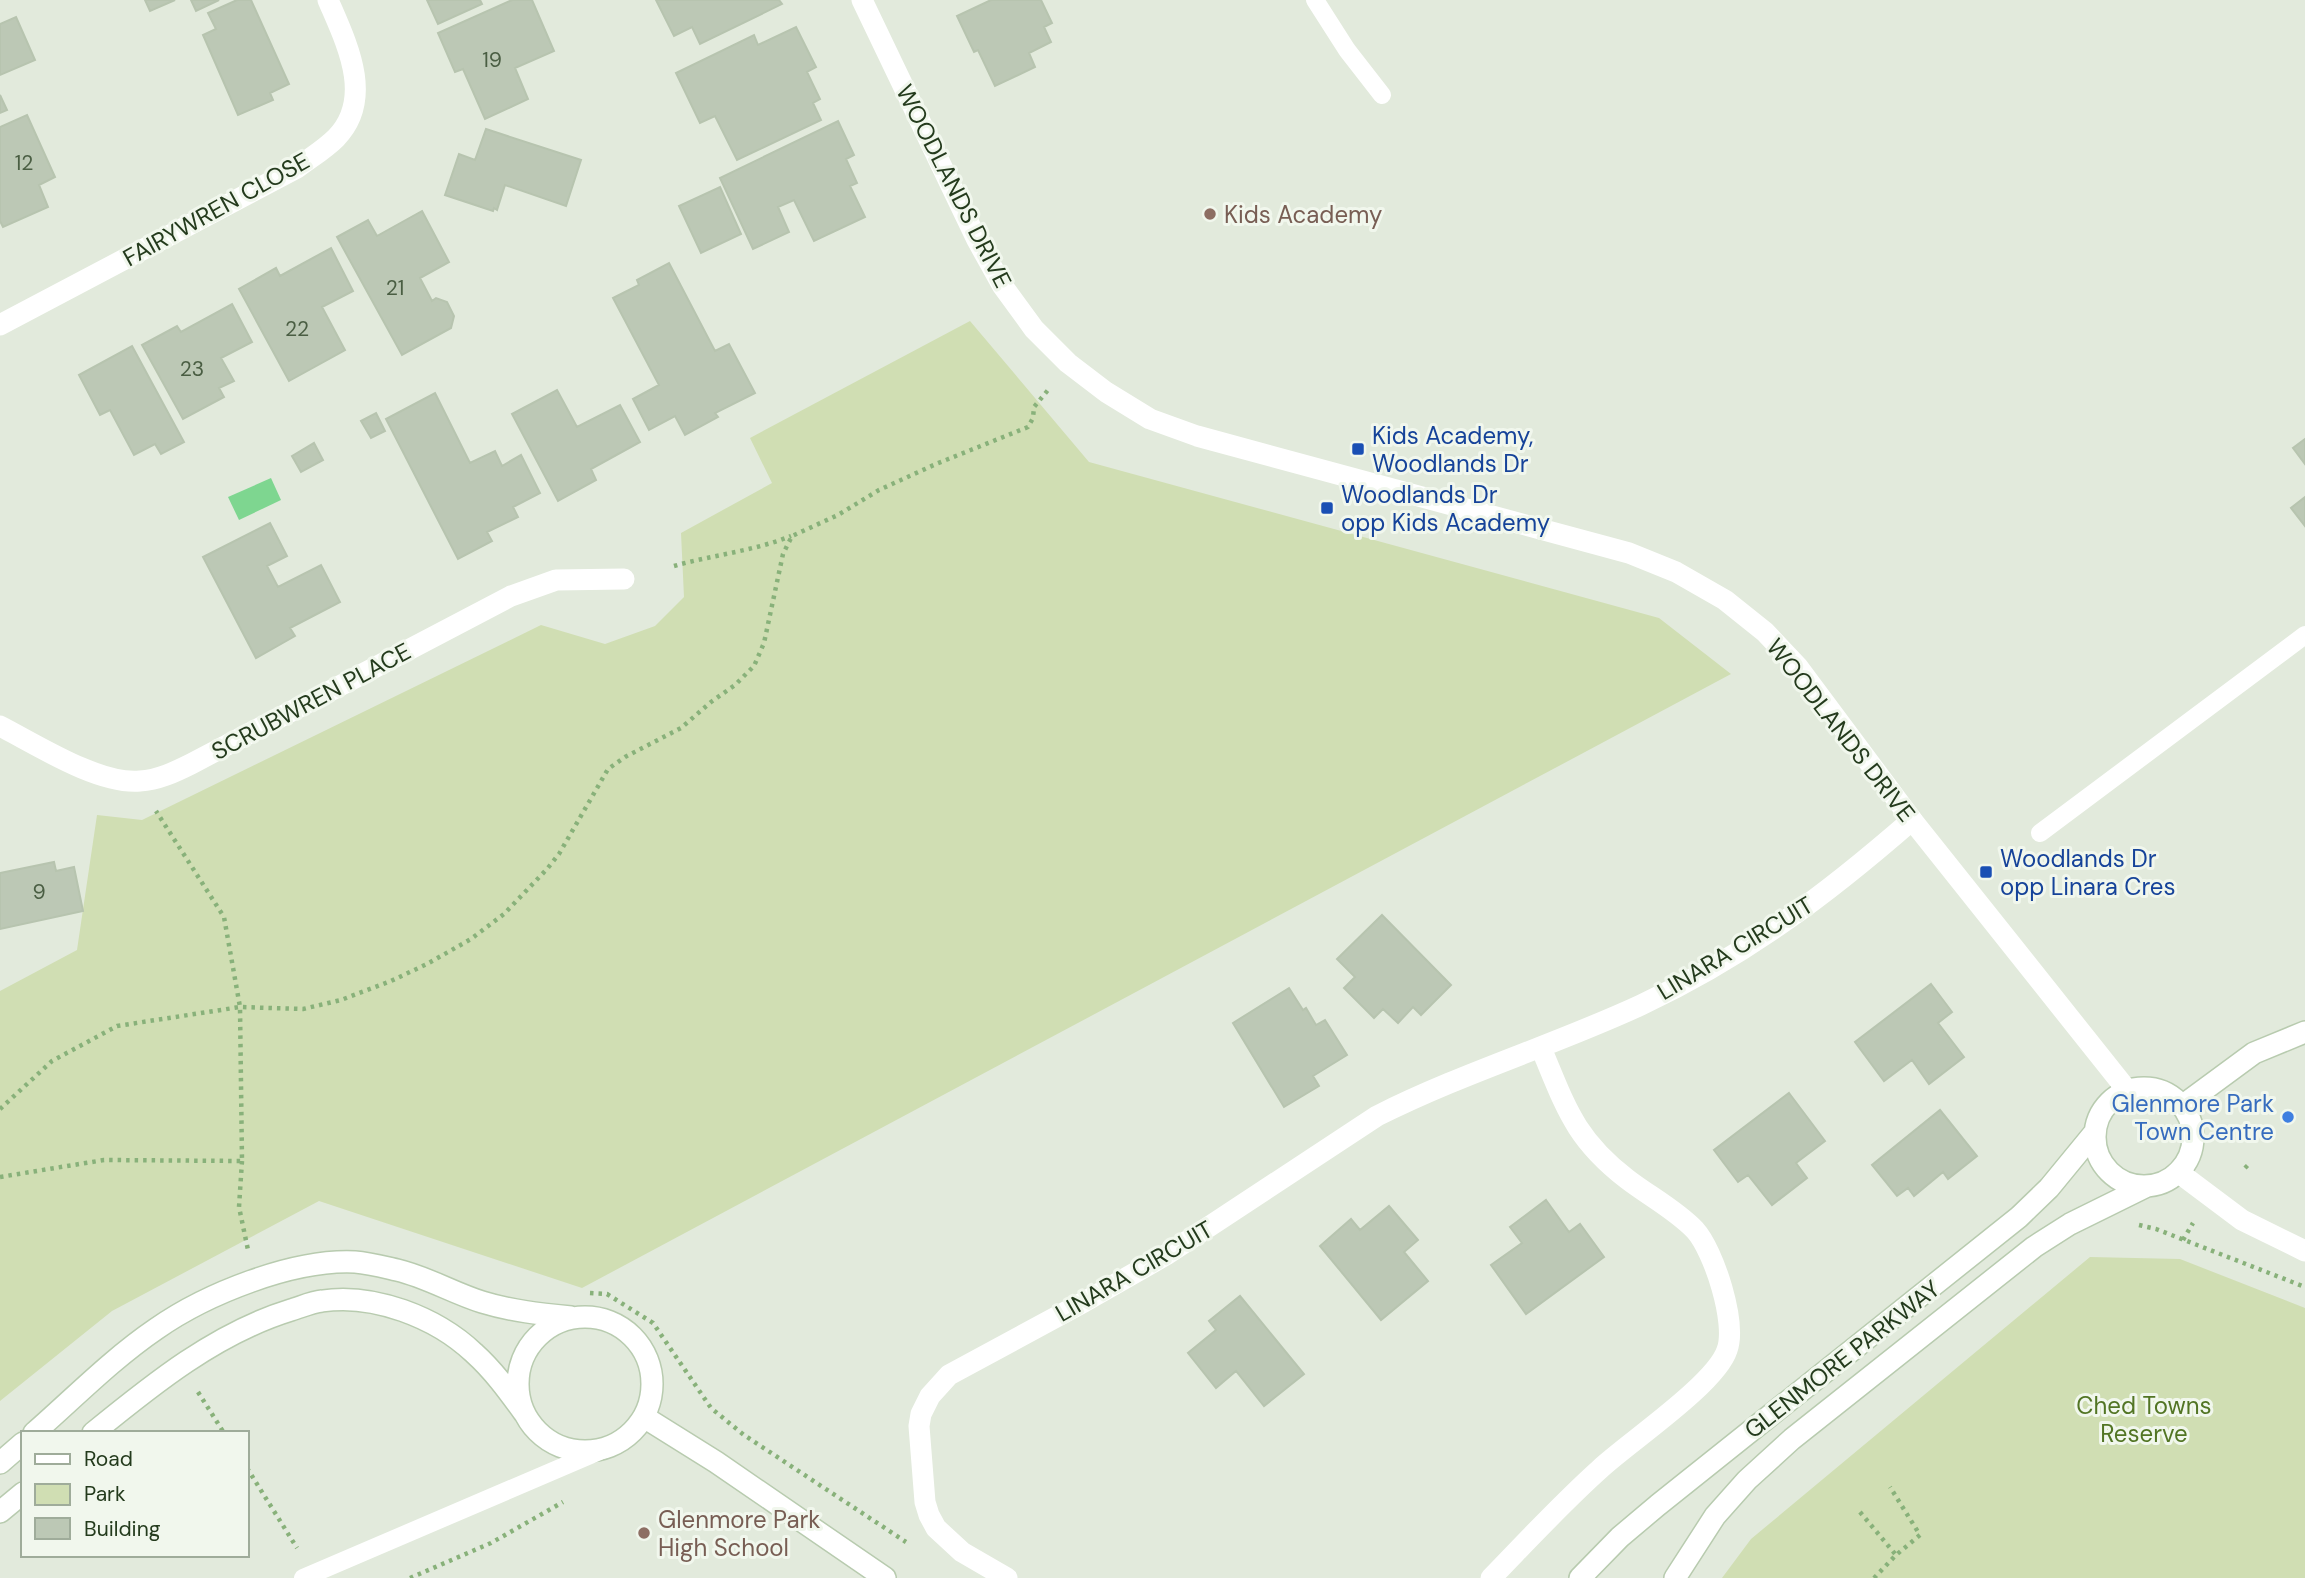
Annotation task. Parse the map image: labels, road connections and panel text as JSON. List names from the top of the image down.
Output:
{
  "streets": {
    "street": [
      "WOODLANDS DRIVE",
      "FAIRYWREN CLOSE",
      "SCRUBWREN PLACE",
      "LINARA CIRCUIT",
      "GLENMORE PARKWAY"
    ]
  },
  "crossings": [
    ["WOODLANDS DRIVE", "LINARA CIRCUIT"],
    ["WOODLANDS DRIVE", "GLENMORE PARKWAY"]
  ],
  "parks": ["Ched Towns Reserve"],
  "places": {
    "other": ["Kids Academy", "Glenmore Park Town Centre", "Glenmore Park High School"],
    "transit": ["Kids Academy, Woodlands Dr", "Woodlands Dr opp Kids Academy", "Woodlands Dr opp Linara Cres"]
  },
  "house_numbers": [
    "19",
    "12",
    "21",
    "22",
    "23",
    "9"
  ],
  "legend": ["Road", "Park", "Building"]
}
